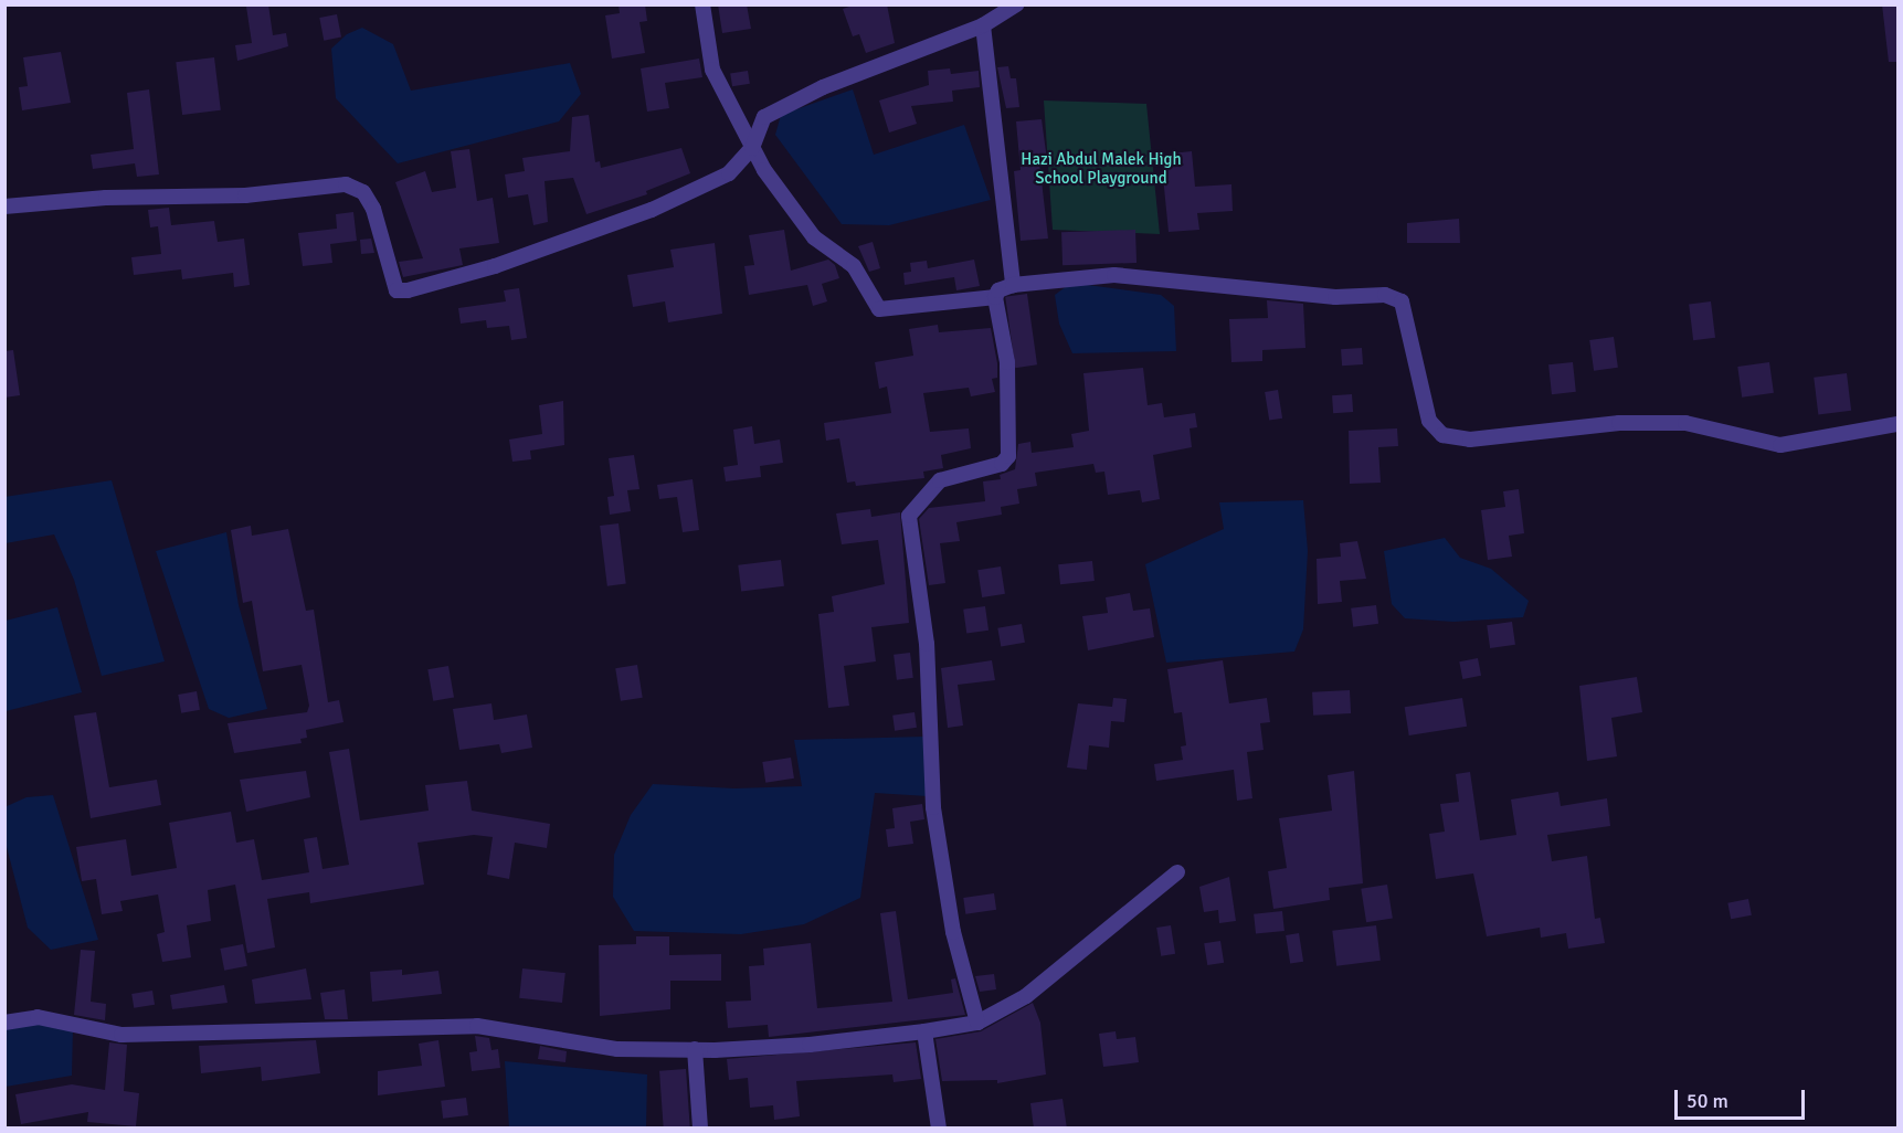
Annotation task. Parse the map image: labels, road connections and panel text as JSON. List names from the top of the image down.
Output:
{
  "parks": ["Hazi Abdul Malek High School Playground"],
  "scale_bar": "50 m"
}
